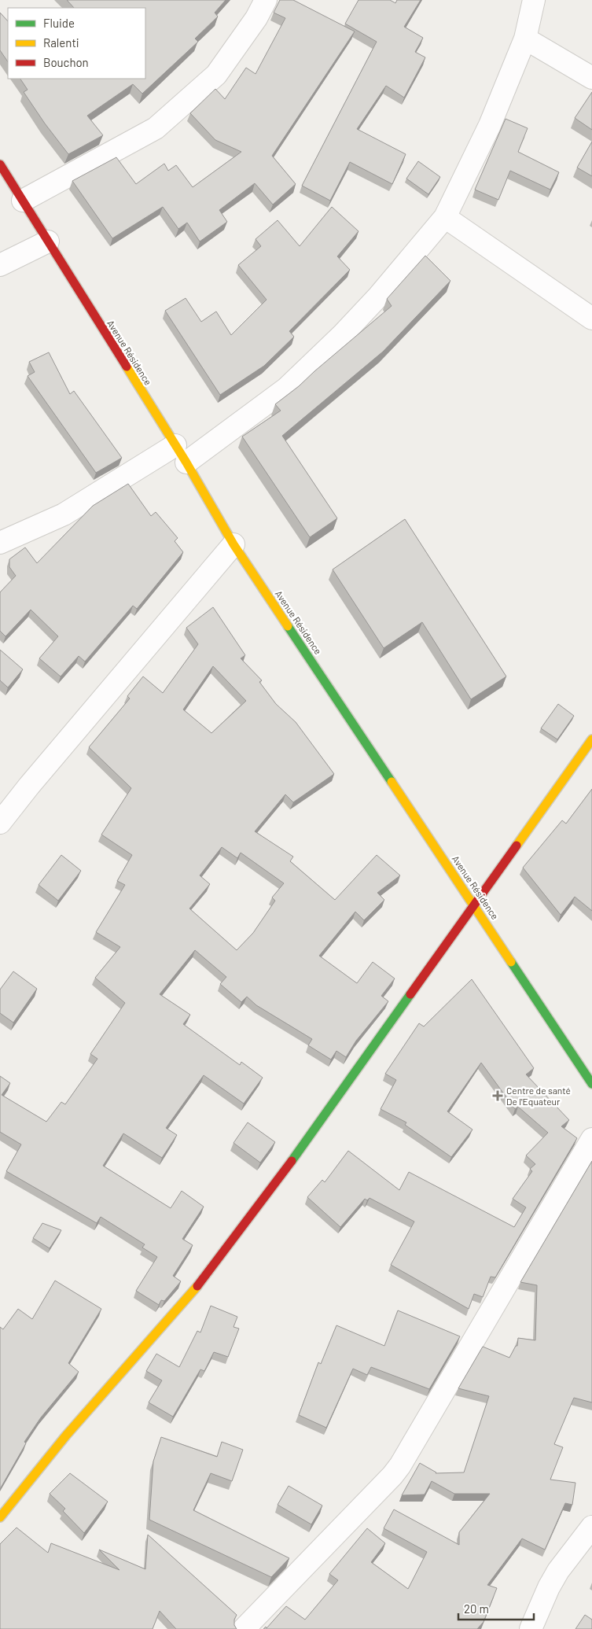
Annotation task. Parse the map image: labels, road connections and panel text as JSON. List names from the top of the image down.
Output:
{
  "streets": {
    "main road": ["Avenue Résidence"]
  },
  "places": {
    "health": ["Centre de santé De l'Equateur"]
  },
  "legend": ["Fluide", "Ralenti", "Bouchon"],
  "scale_bar": "20 m"
}
